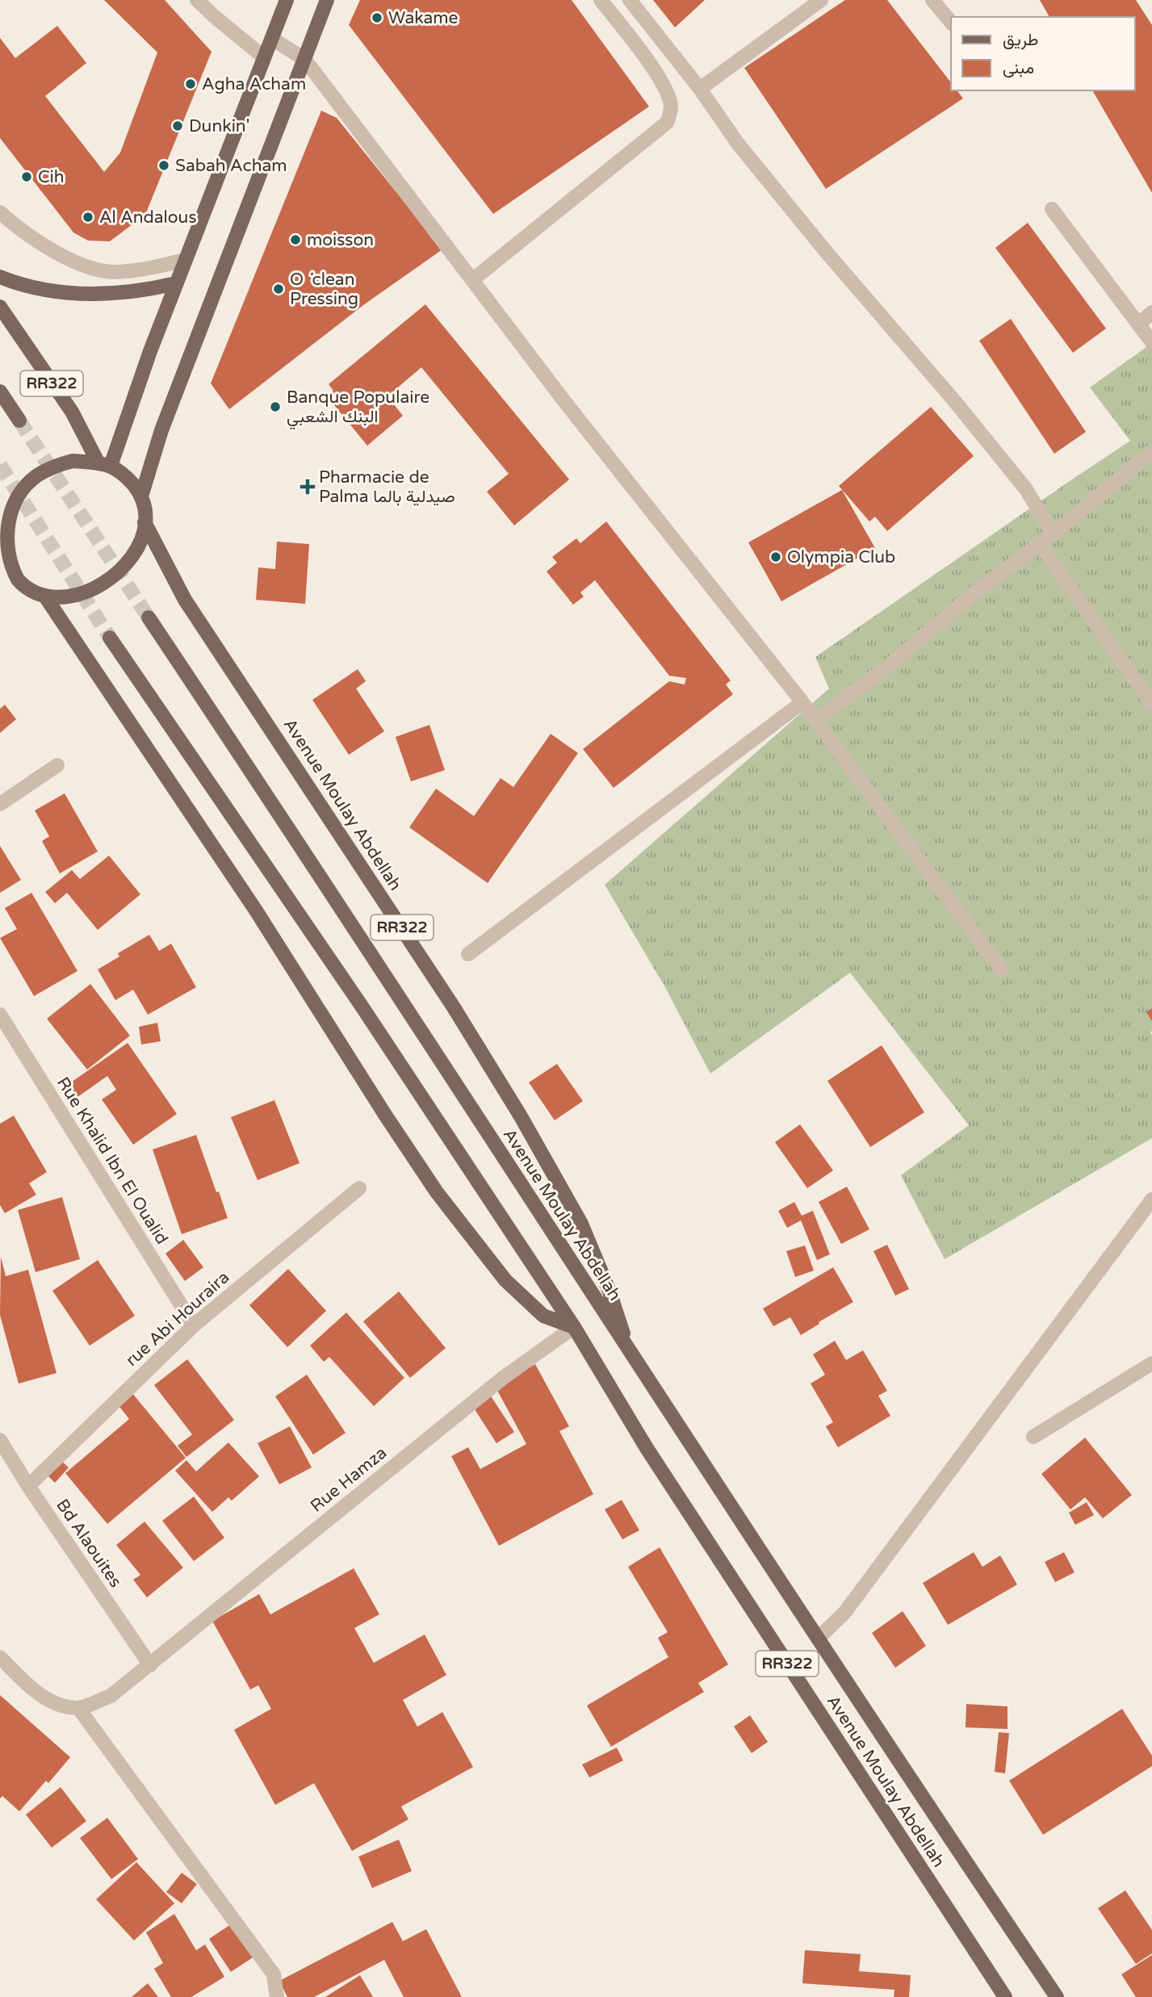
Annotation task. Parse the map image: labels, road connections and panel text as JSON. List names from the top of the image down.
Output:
{
  "streets": {
    "main road": ["RR322", "Avenue Moulay Abdellah"],
    "street": [
      "Rue Khalid Ibn El Oualid",
      "rue Abi Houraira",
      "Rue Hamza",
      "Bd Alaouites"
    ]
  },
  "crossings": [
    ["RR322", "Avenue Moulay Abdellah"],
    ["Avenue Moulay Abdellah", "Rue Hamza"],
    ["Rue Khalid Ibn El Oualid", "rue Abi Houraira"],
    ["rue Abi Houraira", "Bd Alaouites"],
    ["Rue Hamza", "Bd Alaouites"]
  ],
  "places": {
    "other": [
      "Wakame",
      "Agha Acham",
      "Dunkin'",
      "Sabah Acham",
      "Cih",
      "Al Andalous",
      "moisson",
      "O ´clean Pressing",
      "Banque Populaire البنك الشعبي",
      "Olympia Club"
    ],
    "health": ["Pharmacie de Palma صيدلية بالما"]
  },
  "legend": ["طريق", "مبنى"]
}
